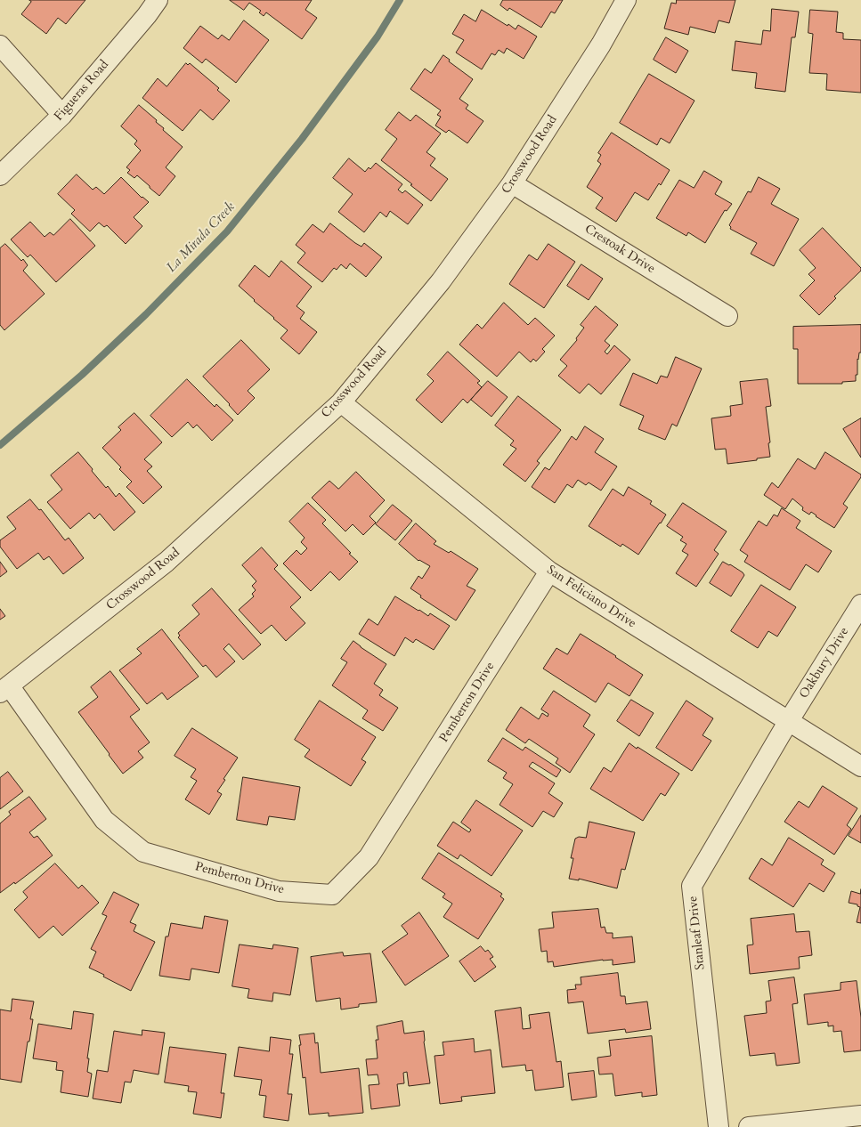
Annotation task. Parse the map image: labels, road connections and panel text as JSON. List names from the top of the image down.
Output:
{
  "streets": {
    "street": [
      "Figueras Road",
      "Crosswood Road",
      "Crestoak Drive",
      "San Feliciano Drive",
      "Oakbury Drive",
      "Pemberton Drive",
      "Stanleaf Drive"
    ]
  },
  "crossings": [
    ["Crosswood Road", "Crestoak Drive"],
    ["Crosswood Road", "San Feliciano Drive"],
    ["Crosswood Road", "Pemberton Drive"],
    ["San Feliciano Drive", "Oakbury Drive"],
    ["San Feliciano Drive", "Pemberton Drive"],
    ["San Feliciano Drive", "Stanleaf Drive"],
    ["Oakbury Drive", "Stanleaf Drive"]
  ],
  "water": ["La Mirada Creek"]
}
